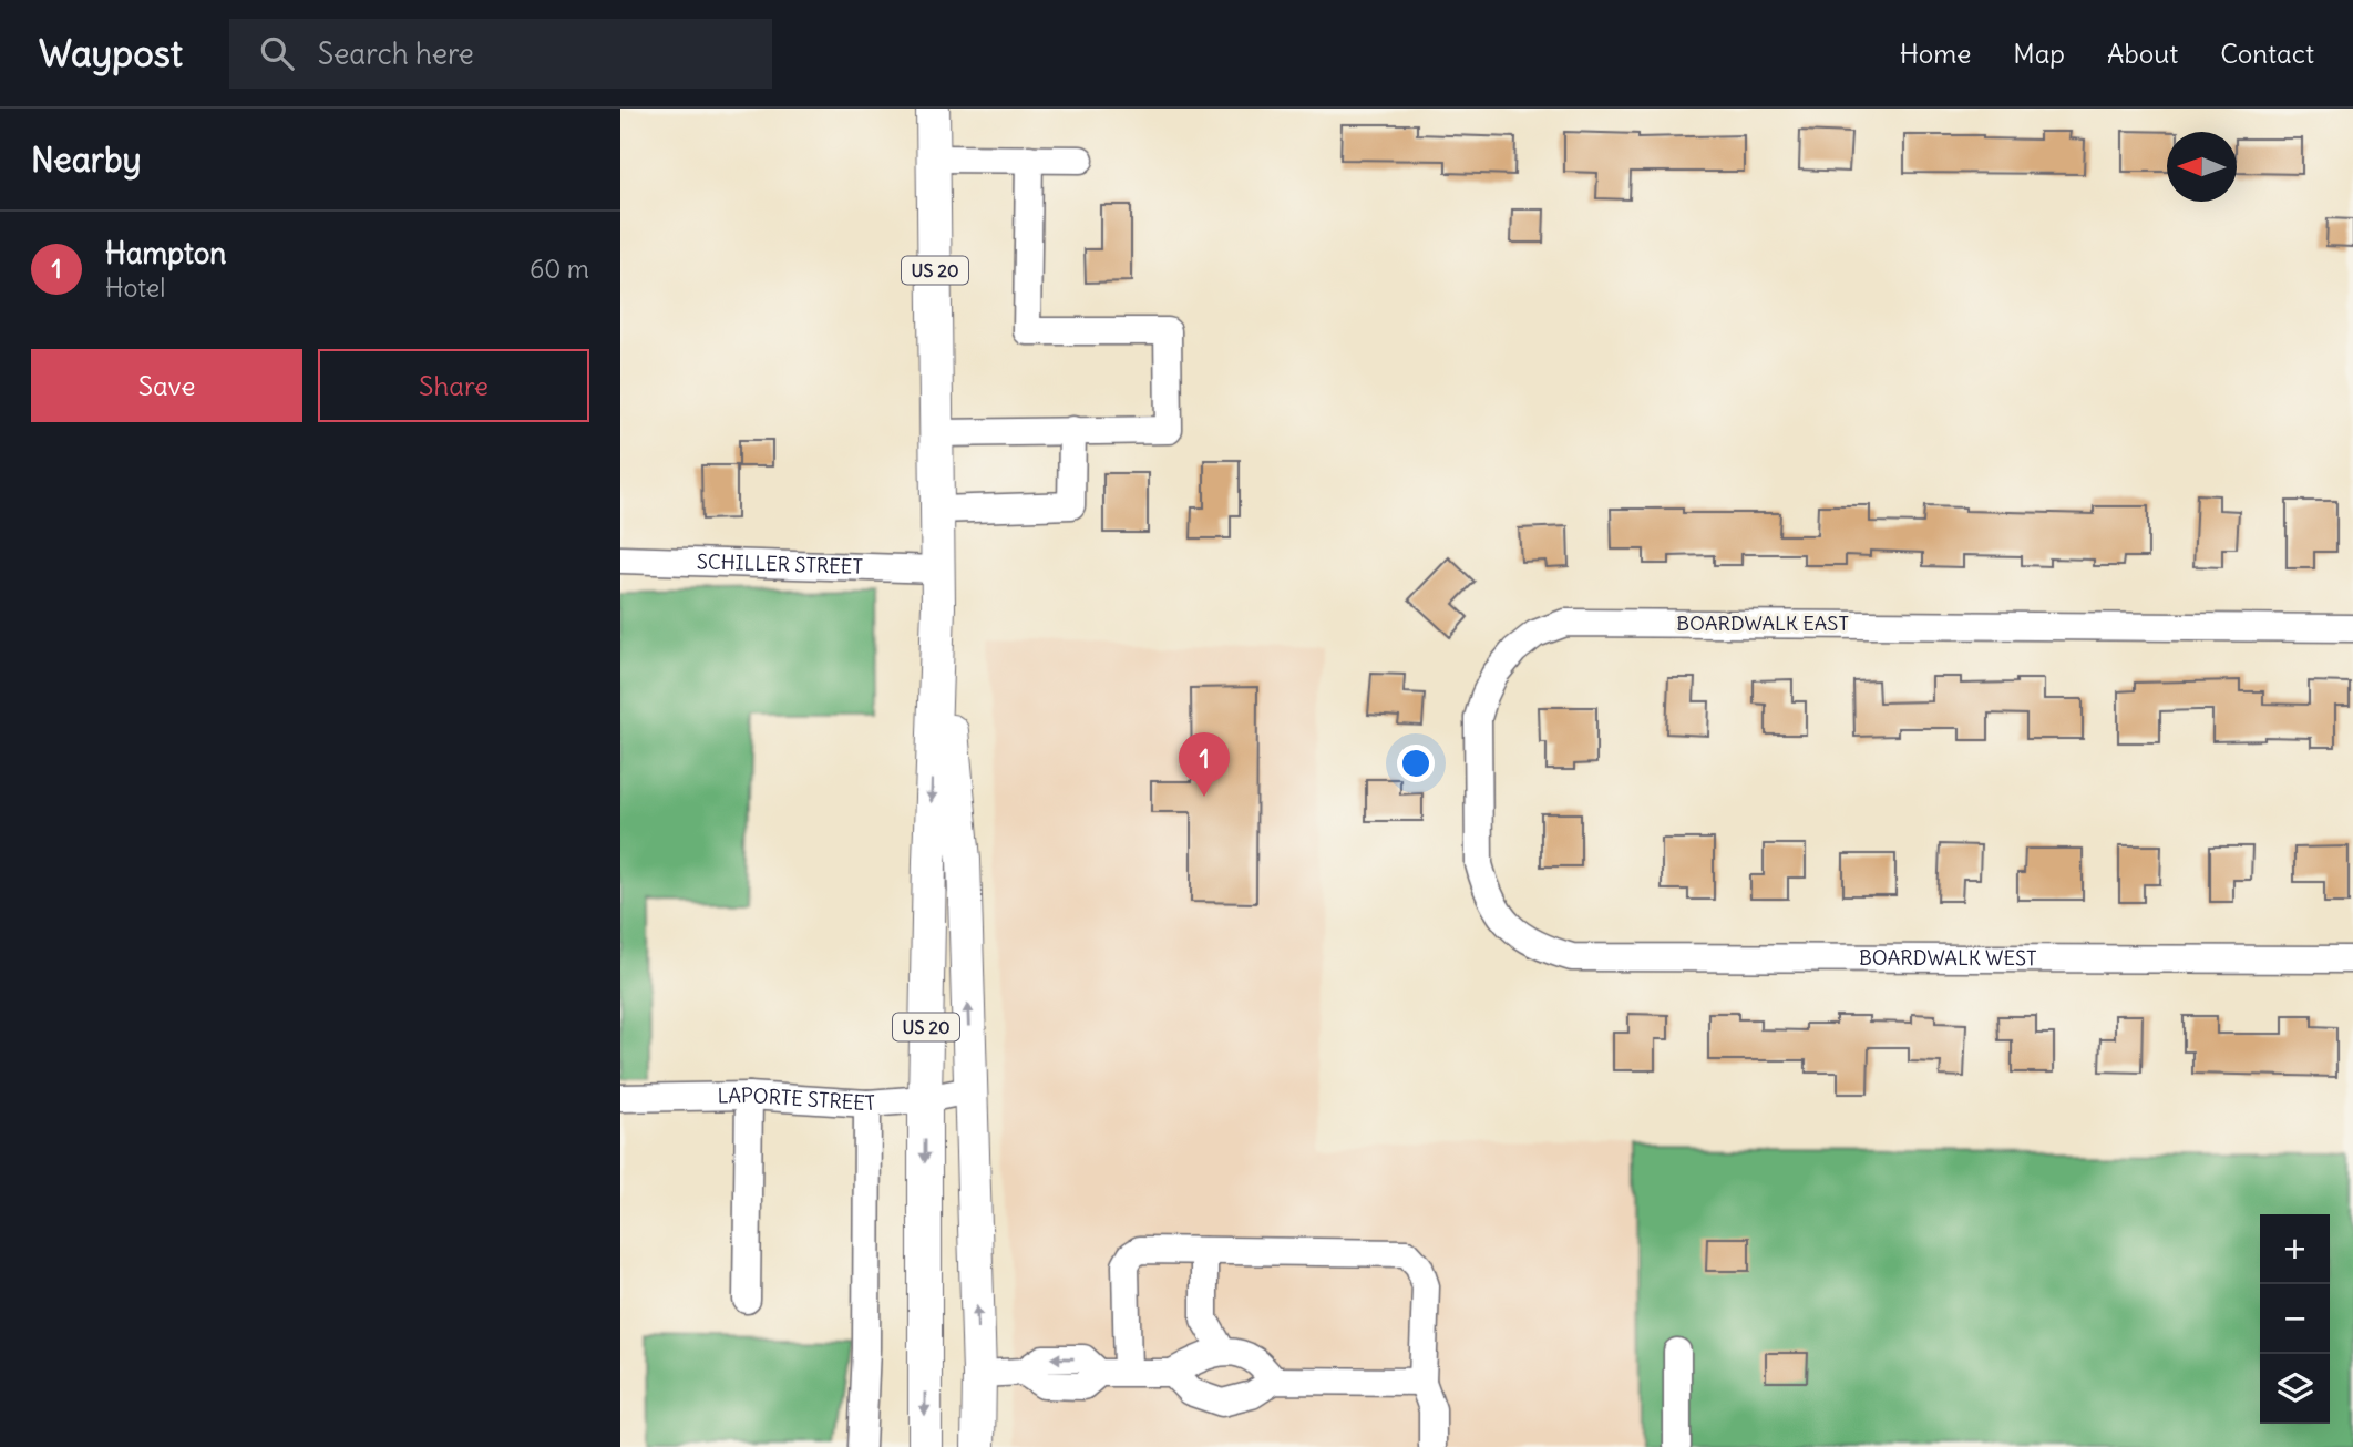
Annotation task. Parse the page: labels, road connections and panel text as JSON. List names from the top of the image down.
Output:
{
  "streets": {
    "main road": ["US 20"],
    "street": [
      "SCHILLER STREET",
      "BOARDWALK EAST",
      "BOARDWALK WEST",
      "LAPORTE STREET"
    ]
  },
  "crossings": [
    ["US 20", "SCHILLER STREET"],
    ["US 20", "LAPORTE STREET"],
    ["BOARDWALK EAST", "BOARDWALK WEST"]
  ],
  "north": "left",
  "page": {
    "header": "Waypost",
    "search": "Search here",
    "nav": [
      "Home",
      "Map",
      "About",
      "Contact"
    ],
    "heading": "Nearby",
    "list": [
      {
        "mark": "1",
        "name": "Hampton",
        "note": "Hotel",
        "value": "60 m"
      }
    ],
    "buttons": ["Save", "Share"],
    "pins": "1",
    "map_buttons": ["+", "−"]
  }
}
